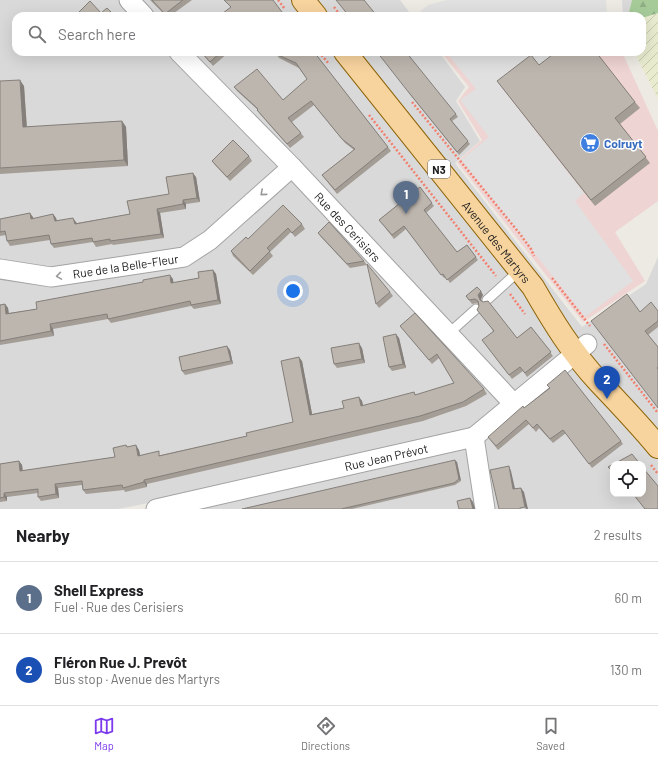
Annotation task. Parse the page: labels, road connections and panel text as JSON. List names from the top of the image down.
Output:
{
  "streets": {
    "main road": ["N3", "Avenue des Martyrs"],
    "street": ["Rue des Cerisiers", "Rue de la Belle-Fleur", "Rue Jean Prévot"]
  },
  "crossings": [
    ["Rue des Cerisiers", "Rue de la Belle-Fleur"],
    ["Rue des Cerisiers", "Rue Jean Prévot"],
    ["Avenue des Martyrs", "Rue Jean Prévot"]
  ],
  "one_way": ["Rue de la Belle-Fleur"],
  "places": {
    "supermarket": ["Colruyt"]
  },
  "page": {
    "search": "Search here",
    "pins": ["1", "2"],
    "heading": ["Nearby", "2 results"],
    "list": [
      {
        "mark": "1",
        "name": "Shell Express",
        "note": "Fuel · Rue des Cerisiers",
        "value": "60 m"
      },
      {
        "mark": "2",
        "name": "Fléron Rue J. Prevôt",
        "note": "Bus stop · Avenue des Martyrs",
        "value": "130 m"
      }
    ],
    "nav": ["Map", "Directions", "Saved"]
  }
}
